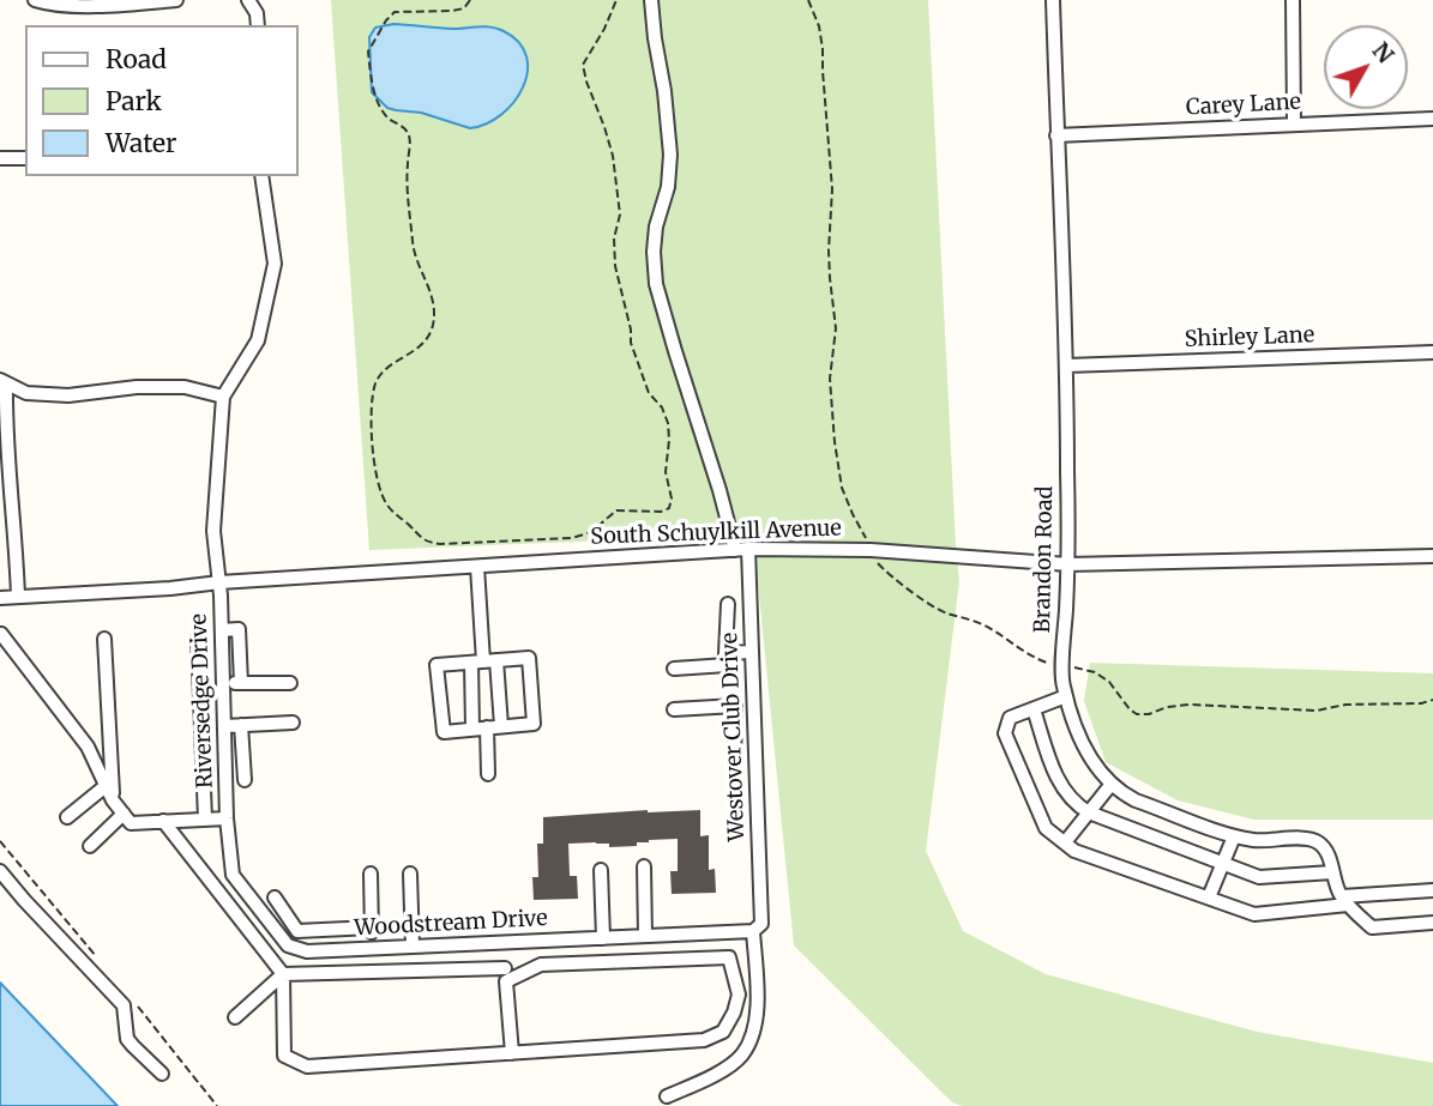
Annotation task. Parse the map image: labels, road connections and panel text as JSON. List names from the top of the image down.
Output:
{
  "streets": {
    "street": [
      "Carey Lane",
      "Shirley Lane",
      "South Schuylkill Avenue",
      "Brandon Road",
      "Riversedge Drive",
      "Westover Club Drive",
      "Woodstream Drive"
    ]
  },
  "crossings": [
    ["Carey Lane", "Brandon Road"],
    ["Shirley Lane", "Brandon Road"],
    ["South Schuylkill Avenue", "Brandon Road"],
    ["South Schuylkill Avenue", "Riversedge Drive"],
    ["South Schuylkill Avenue", "Westover Club Drive"],
    ["Riversedge Drive", "Woodstream Drive"],
    ["Westover Club Drive", "Woodstream Drive"]
  ],
  "legend": ["Road", "Park", "Water"],
  "north": "top right"
}
